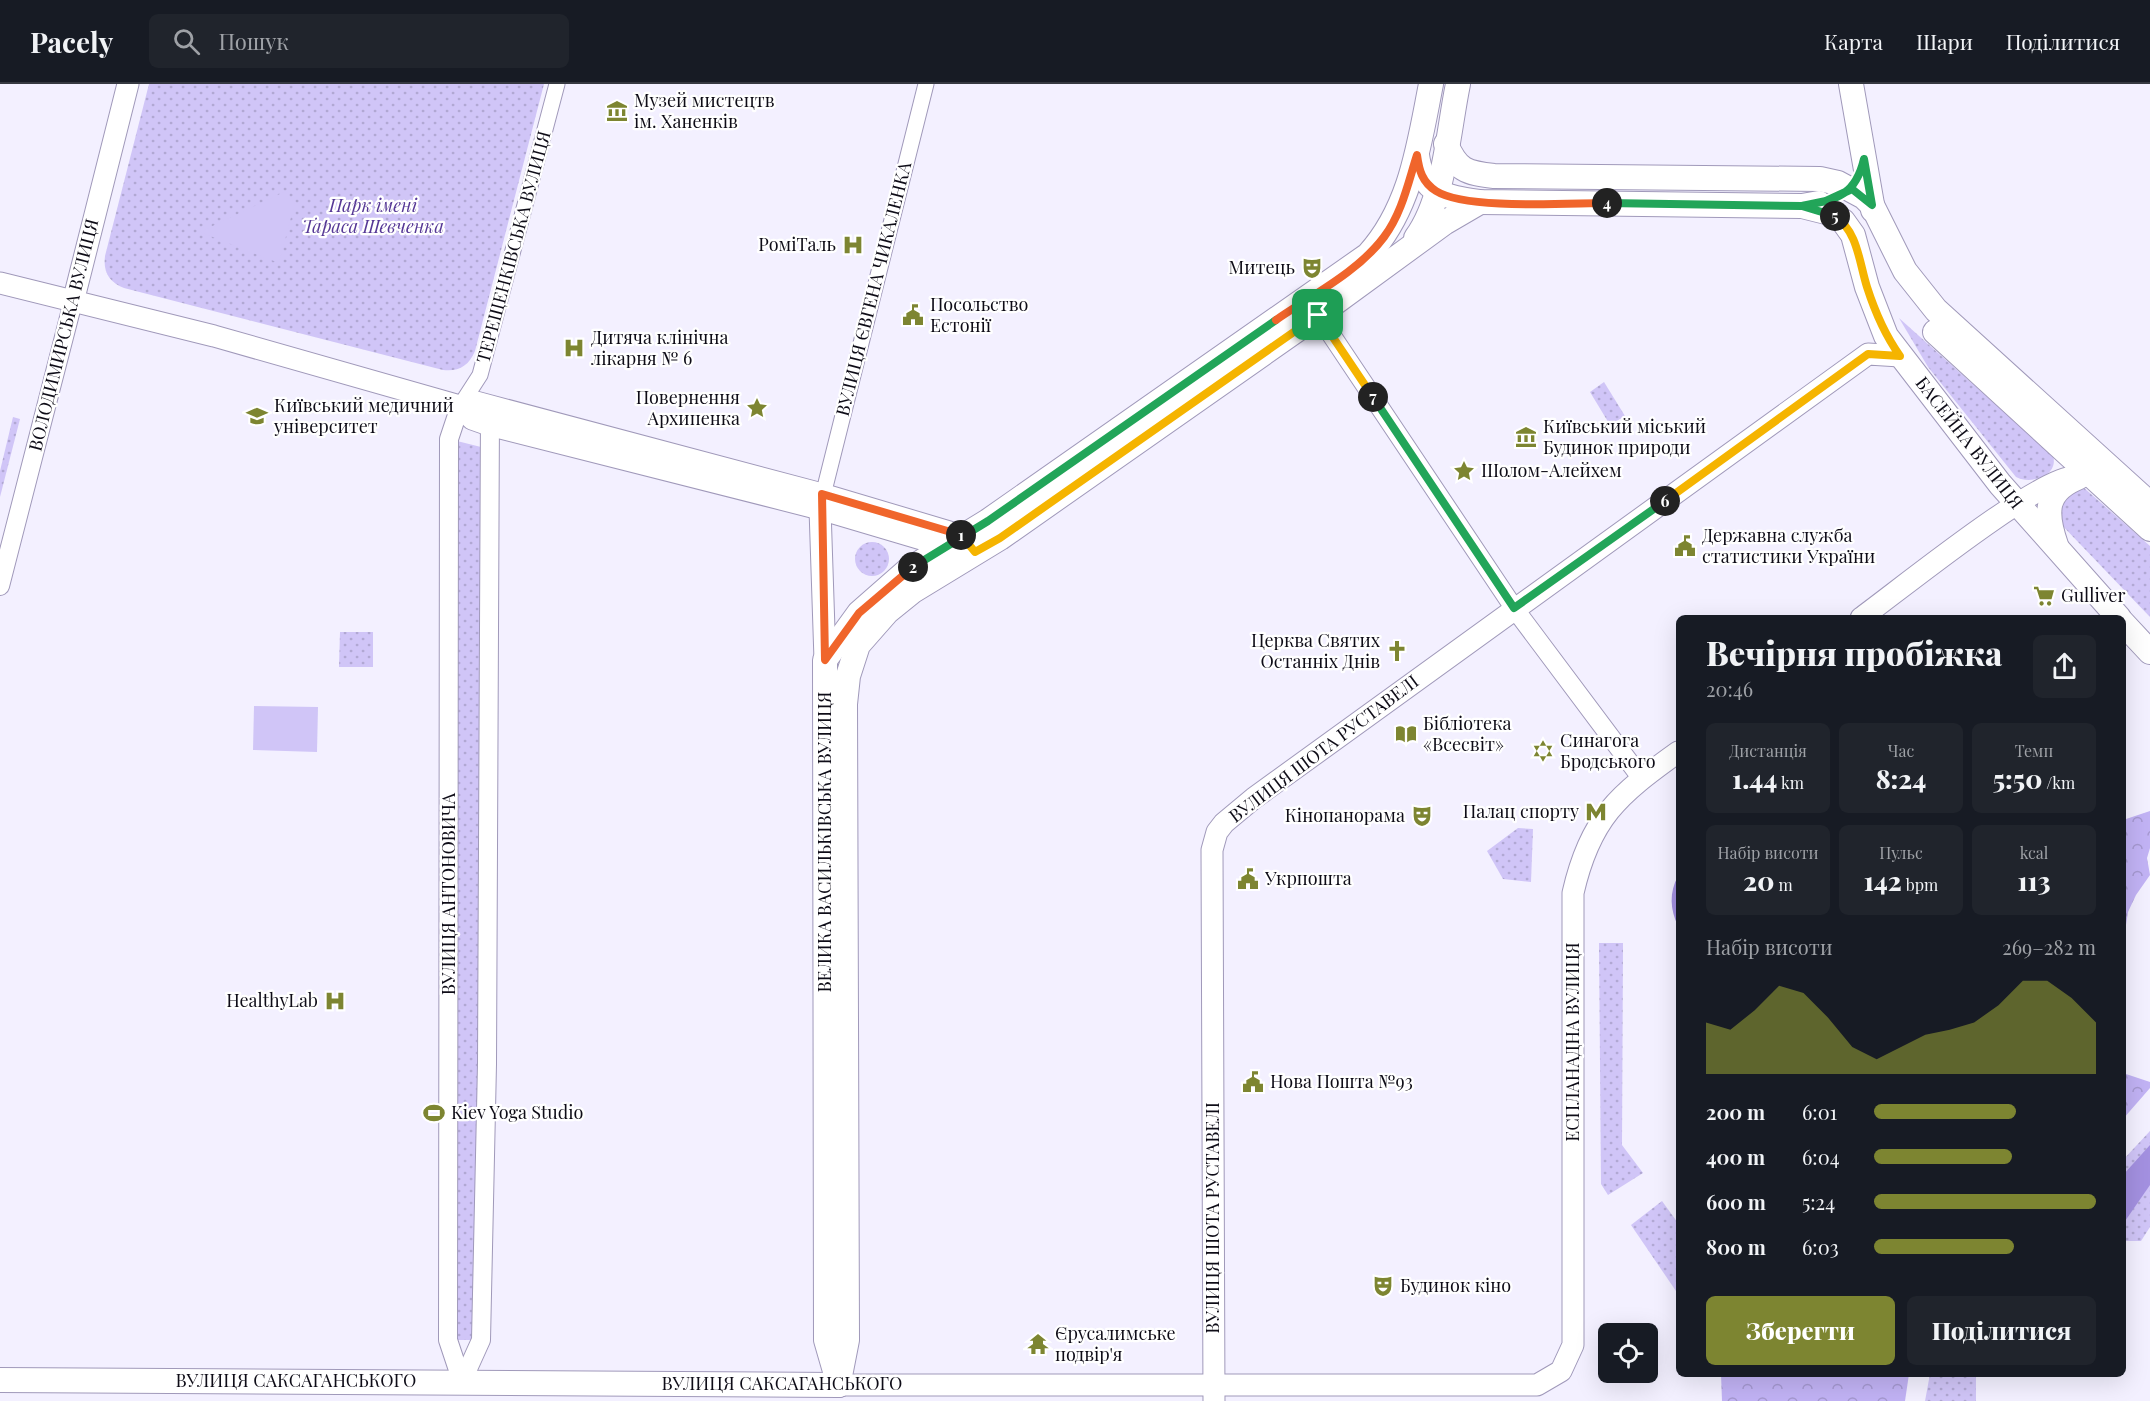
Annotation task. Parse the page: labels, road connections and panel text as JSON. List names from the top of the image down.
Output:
{
  "streets": {
    "main road": [
      "ВОЛОДИМИРСЬКА ВУЛИЦЯ",
      "БАСЕЙНА ВУЛИЦЯ",
      "ВУЛИЦЯ ШОТА РУСТАВЕЛІ",
      "ВЕЛИКА ВАСИЛЬКІВСЬКА ВУЛИЦЯ",
      "ЕСПЛАНАДНА ВУЛИЦЯ",
      "ВУЛИЦЯ САКСАГАНСЬКОГО"
    ],
    "street": ["ТЕРЕЩЕНКІВСЬКА ВУЛИЦЯ", "ВУЛИЦЯ ЄВГЕНА ЧИКАЛЕНКА", "ВУЛИЦЯ АНТОНОВИЧА"]
  },
  "crossings": [
    ["ТЕРЕЩЕНКІВСЬКА ВУЛИЦЯ", "ВУЛИЦЯ АНТОНОВИЧА"],
    ["БАСЕЙНА ВУЛИЦЯ", "ВУЛИЦЯ ШОТА РУСТАВЕЛІ"],
    ["ВУЛИЦЯ ШОТА РУСТАВЕЛІ", "ВУЛИЦЯ САКСАГАНСЬКОГО"],
    ["ВЕЛИКА ВАСИЛЬКІВСЬКА ВУЛИЦЯ", "ВУЛИЦЯ САКСАГАНСЬКОГО"],
    ["ВУЛИЦЯ АНТОНОВИЧА", "ВУЛИЦЯ САКСАГАНСЬКОГО"],
    ["ЕСПЛАНАДНА ВУЛИЦЯ", "ВУЛИЦЯ САКСАГАНСЬКОГО"]
  ],
  "parks": ["Парк імені Тараса Шевченка"],
  "places": {
    "museum": ["Музей мистецтв ім. Ханенків", "Київський міський Будинок природи"],
    "hospital": ["РоміТаль", "Дитяча клінічна лікарня № 6", "HealthyLab"],
    "theatre": ["Митець", "Кінопанорама", "Будинок кіно"],
    "public building": [
      "Посольство Естонії",
      "Державна служба статистики України",
      "Укрпошта",
      "Нова Пошта №93"
    ],
    "place": ["Повернення Архипенка", "Шолом-Алейхем"],
    "school or university": ["Київський медичний університет"],
    "supermarket": ["Gulliver"],
    "church": ["Церква Святих Останніх Днів"],
    "library": ["Бібліотека «Всесвіт»"],
    "synagogue": ["Синагога Бродського"],
    "metro station": ["Палац спорту"],
    "sports": ["Kiev Yoga Studio"],
    "temple": ["Єрусалимське подвір'я"]
  },
  "page": {
    "header": "Pacely",
    "search": "Пошук",
    "nav": ["Карта", "Шари", "Поділитися"],
    "pins": [
      "4",
      "5",
      "7",
      "6",
      "1",
      "2"
    ],
    "heading": ["Вечірня пробіжка", "20:46"],
    "stats": [
      ["Дистанція", "1.44 km"],
      ["Час", "8:24"],
      ["Темп", "5:50 /km"],
      ["Набір висоти", "20 m"],
      ["Пульс", "142 bpm"],
      ["kcal", "113"]
    ],
    "chart": ["Набір висоти", "269–282 m"],
    "list": [
      {
        "name": "200 m",
        "note": "6:01"
      },
      {
        "name": "400 m",
        "note": "6:04"
      },
      {
        "name": "600 m",
        "note": "5:24"
      },
      {
        "name": "800 m",
        "note": "6:03"
      }
    ],
    "buttons": ["Зберегти", "Поділитися"]
  }
}
